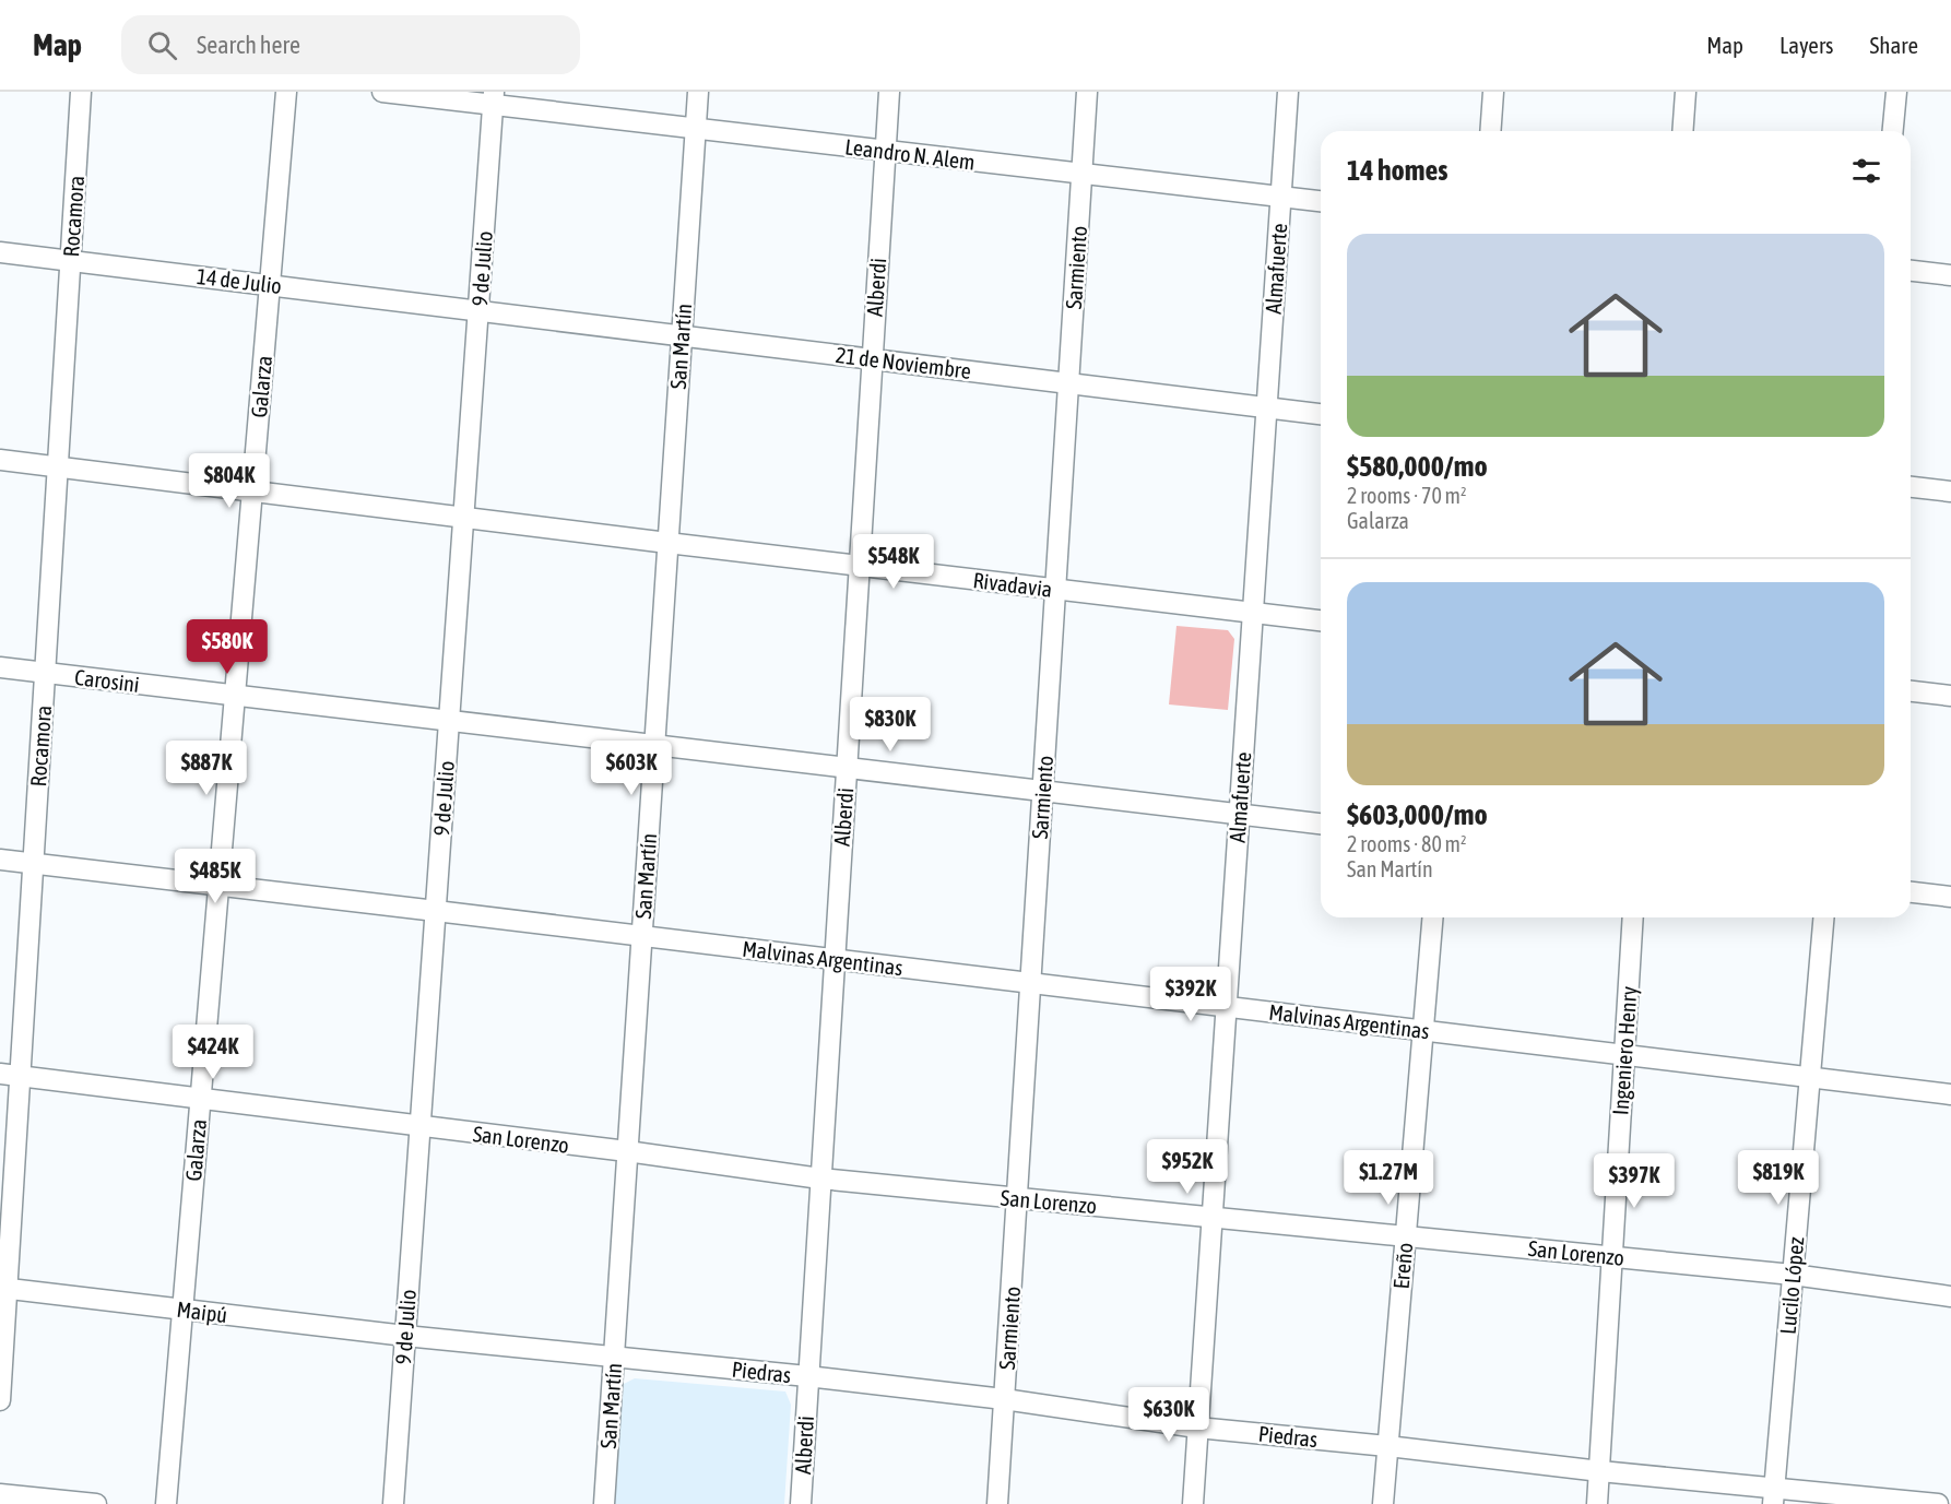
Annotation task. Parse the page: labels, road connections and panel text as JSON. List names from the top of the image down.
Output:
{
  "streets": {
    "street": [
      "Leandro N. Alem",
      "Rocamora",
      "Sarmiento",
      "9 de Julio",
      "Almafuerte",
      "14 de Julio",
      "Alberdi",
      "San Martín",
      "21 de Noviembre",
      "Galarza",
      "Rivadavia",
      "Carosini",
      "Malvinas Argentinas",
      "Ingeniero Henry",
      "San Lorenzo",
      "Ereño",
      "Lucilo López",
      "Maipú",
      "Piedras"
    ]
  },
  "crossings": [
    ["Leandro N. Alem", "Sarmiento"],
    ["Leandro N. Alem", "9 de Julio"],
    ["Leandro N. Alem", "Almafuerte"],
    ["Leandro N. Alem", "Alberdi"],
    ["Leandro N. Alem", "San Martín"],
    ["Rocamora", "14 de Julio"],
    ["Rocamora", "Rivadavia"],
    ["Rocamora", "Carosini"],
    ["Rocamora", "Malvinas Argentinas"],
    ["Rocamora", "San Lorenzo"],
    ["Rocamora", "Maipú"],
    ["Sarmiento", "21 de Noviembre"],
    ["Sarmiento", "Rivadavia"],
    ["Sarmiento", "Carosini"],
    ["Sarmiento", "Malvinas Argentinas"],
    ["Sarmiento", "San Lorenzo"],
    ["Sarmiento", "Piedras"],
    ["9 de Julio", "14 de Julio"],
    ["9 de Julio", "21 de Noviembre"],
    ["9 de Julio", "Rivadavia"],
    ["9 de Julio", "Carosini"],
    ["9 de Julio", "Malvinas Argentinas"],
    ["9 de Julio", "San Lorenzo"],
    ["9 de Julio", "Maipú"],
    ["9 de Julio", "Piedras"],
    ["Almafuerte", "21 de Noviembre"],
    ["Almafuerte", "Rivadavia"],
    ["Almafuerte", "Carosini"],
    ["Almafuerte", "Malvinas Argentinas"],
    ["Almafuerte", "San Lorenzo"],
    ["Almafuerte", "Piedras"],
    ["14 de Julio", "21 de Noviembre"],
    ["14 de Julio", "Galarza"],
    ["Alberdi", "21 de Noviembre"],
    ["Alberdi", "Rivadavia"],
    ["Alberdi", "Carosini"],
    ["Alberdi", "Malvinas Argentinas"],
    ["Alberdi", "San Lorenzo"],
    ["Alberdi", "Piedras"],
    ["San Martín", "21 de Noviembre"],
    ["San Martín", "Rivadavia"],
    ["San Martín", "Carosini"],
    ["San Martín", "Malvinas Argentinas"],
    ["San Martín", "San Lorenzo"],
    ["San Martín", "Piedras"],
    ["Galarza", "Rivadavia"],
    ["Galarza", "Carosini"],
    ["Galarza", "Malvinas Argentinas"],
    ["Galarza", "San Lorenzo"],
    ["Galarza", "Maipú"],
    ["Malvinas Argentinas", "Ingeniero Henry"],
    ["Malvinas Argentinas", "Ereño"],
    ["Malvinas Argentinas", "Lucilo López"],
    ["Ingeniero Henry", "San Lorenzo"],
    ["Ingeniero Henry", "Piedras"],
    ["San Lorenzo", "Ereño"],
    ["San Lorenzo", "Lucilo López"],
    ["Ereño", "Piedras"],
    ["Lucilo López", "Piedras"],
    ["Maipú", "Piedras"]
  ],
  "page": {
    "header": "Map",
    "search": "Search here",
    "nav": ["Map", "Layers", "Share"],
    "heading": "14 homes",
    "list": [
      {
        "name": "$580,000/mo",
        "note": "2 rooms · 70 m² · Galarza"
      },
      {
        "name": "$603,000/mo",
        "note": "2 rooms · 80 m² · San Martín"
      }
    ],
    "price": [
      "$804K",
      "$548K",
      "$580K",
      "$830K",
      "$887K",
      "$603K",
      "$485K",
      "$392K",
      "$424K",
      "$952K",
      "$1.27M",
      "$819K",
      "$397K",
      "$630K"
    ]
  }
}
